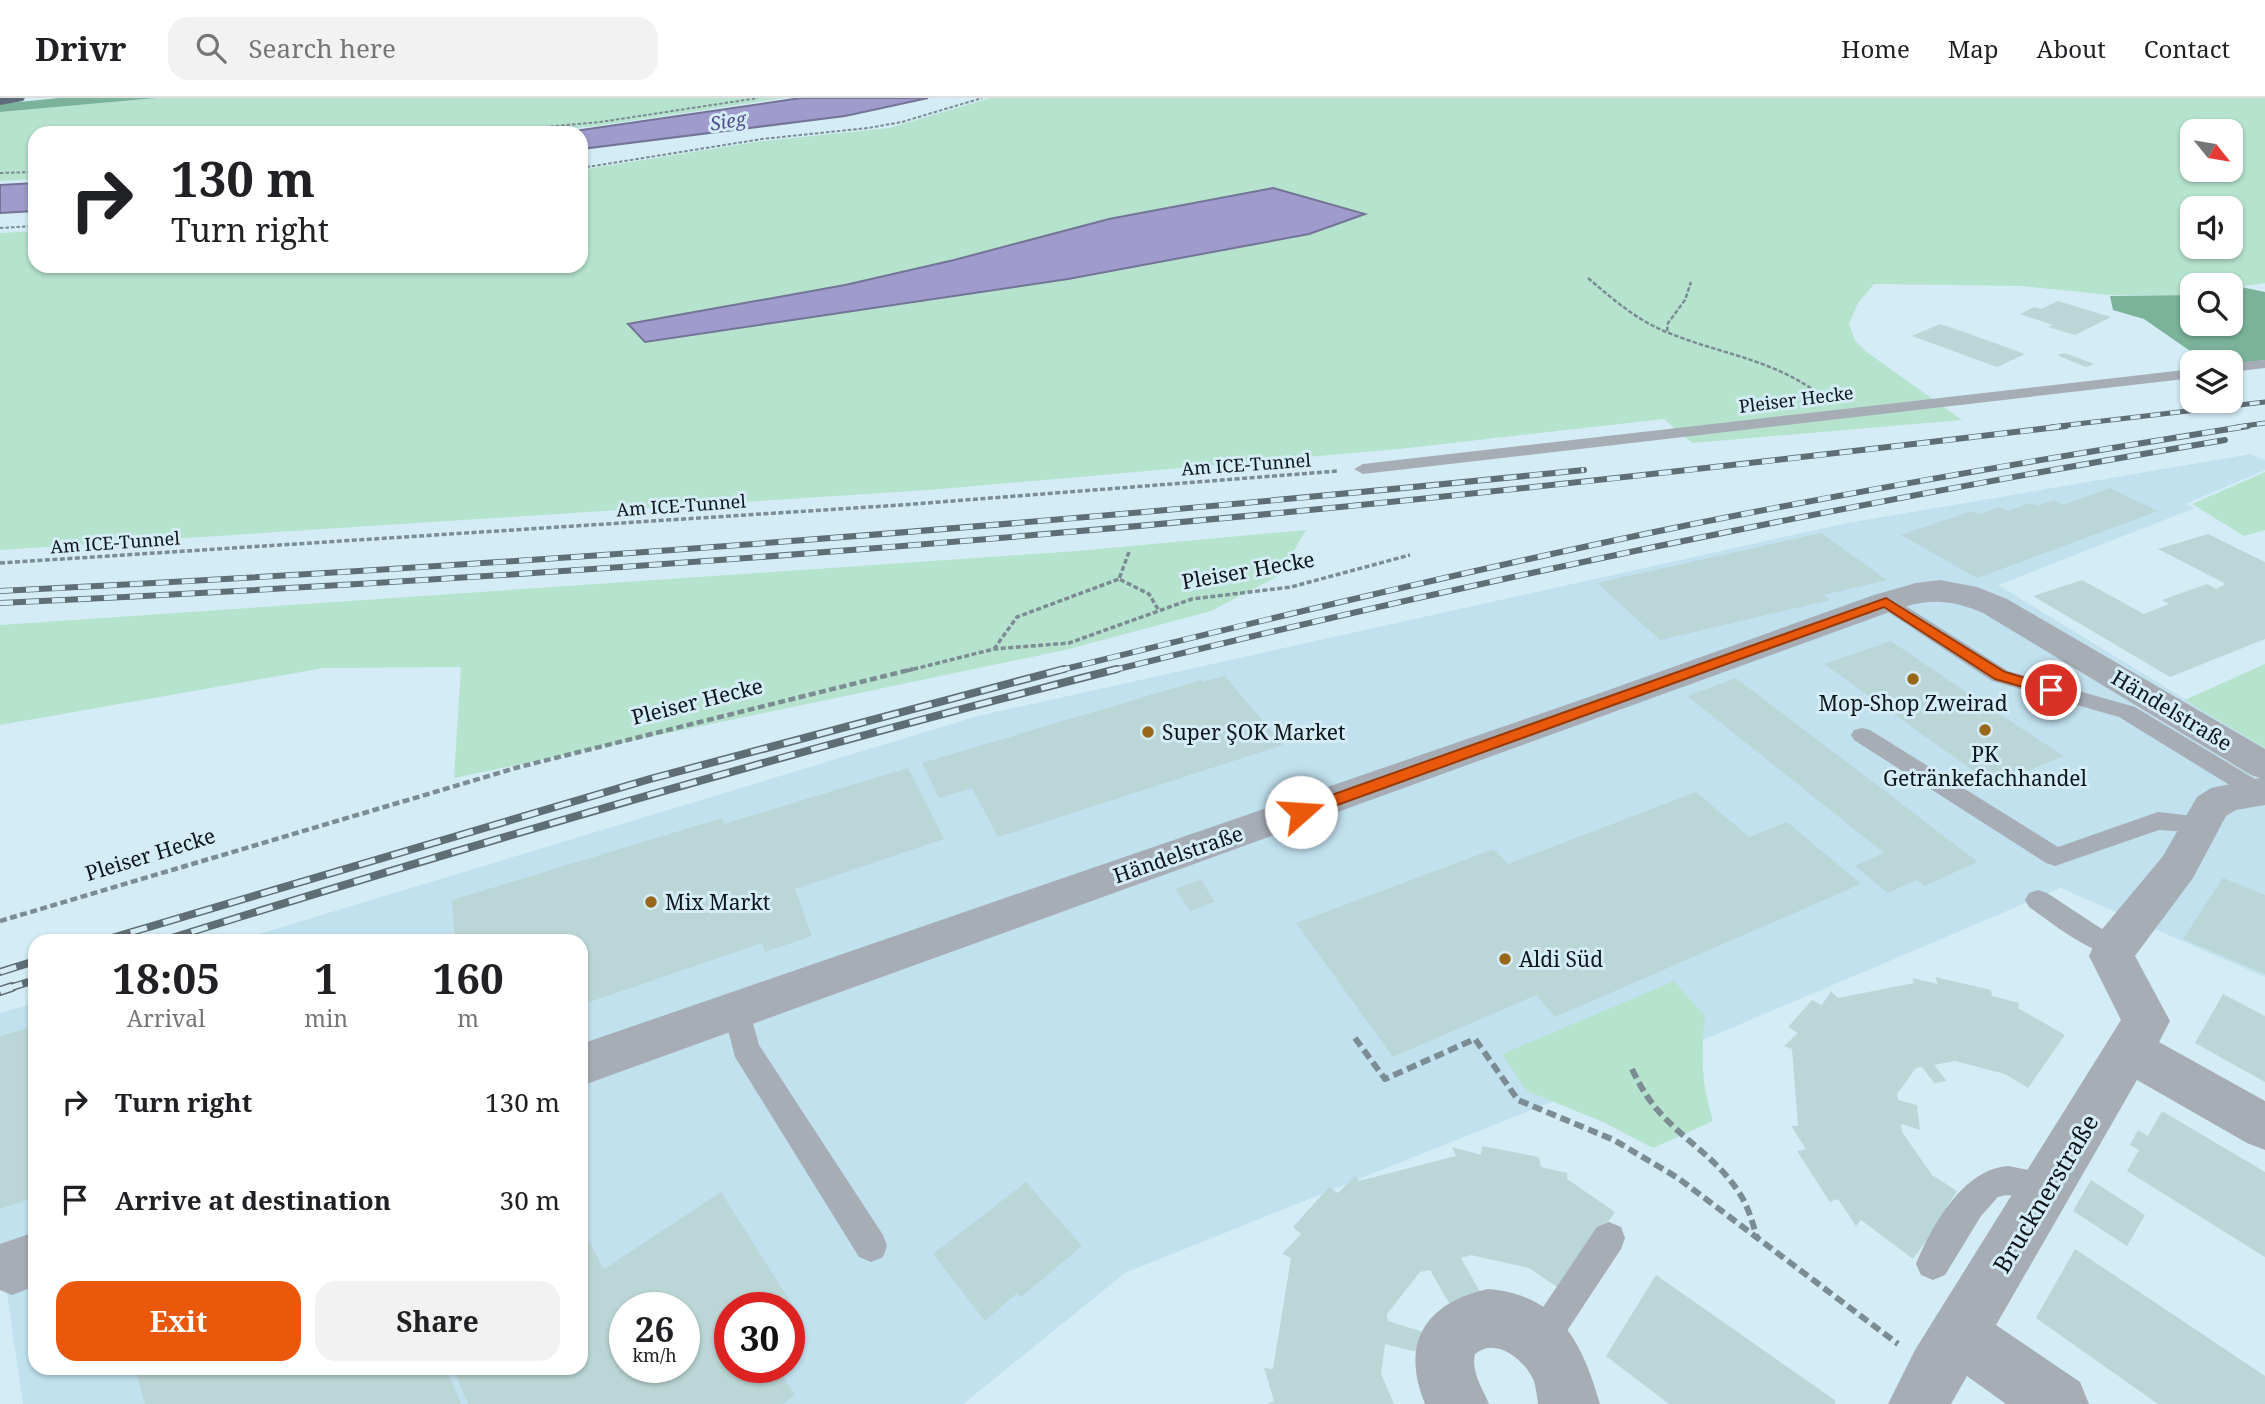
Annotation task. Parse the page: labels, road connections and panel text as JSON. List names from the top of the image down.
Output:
{
  "streets": {
    "street": ["Händelstraße", "Brucknerstraße"],
    "lane": ["Pleiser Hecke"],
    "path": ["Am ICE-Tunnel"]
  },
  "crossings": [
    ["Pleiser Hecke", "Am ICE-Tunnel"]
  ],
  "water": ["Sieg"],
  "places": [
    "Mop-Shop Zweirad",
    "PK Getränkefachhandel",
    "Super ŞOK Market",
    "Mix Markt",
    "Aldi Süd"
  ],
  "north": "bottom right",
  "page": {
    "header": "Drivr",
    "search": "Search here",
    "nav": [
      "Home",
      "Map",
      "About",
      "Contact"
    ],
    "turn": ["130 m", "Turn right"],
    "eta": [
      "18:05",
      "Arrival",
      "1",
      "min",
      "160",
      "m"
    ],
    "list": [
      {
        "name": "Turn right",
        "value": "130 m"
      },
      {
        "name": "Arrive at destination",
        "value": "30 m"
      }
    ],
    "buttons": ["Exit", "Share"],
    "speed": "26 km/h",
    "limit": "30"
  }
}
